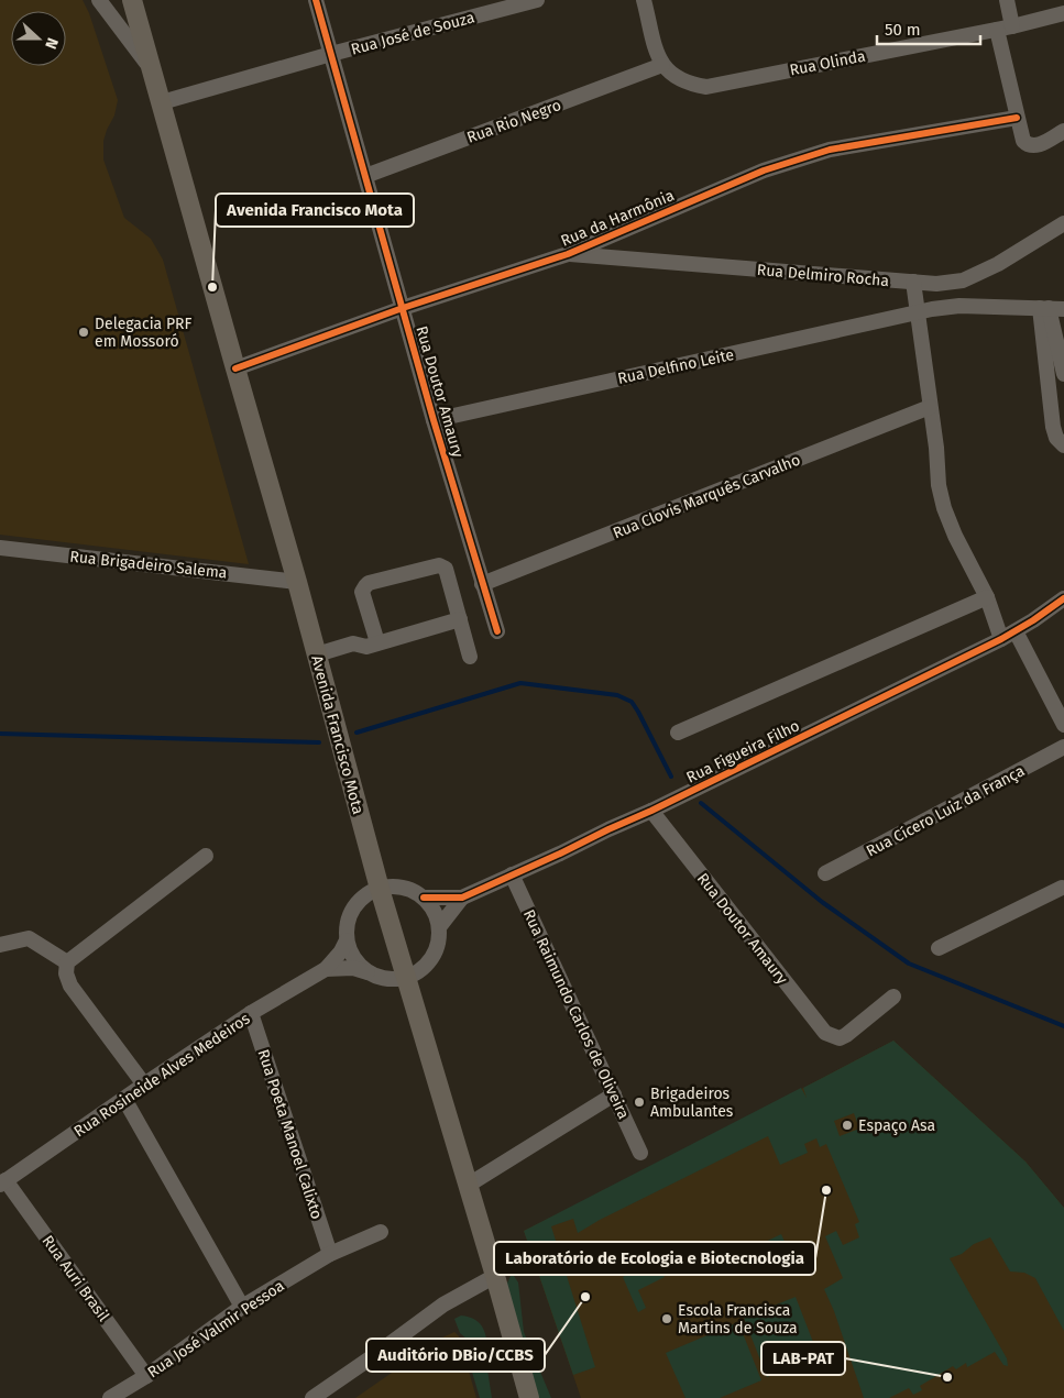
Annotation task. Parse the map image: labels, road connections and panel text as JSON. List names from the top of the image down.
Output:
{
  "streets": {
    "main road": ["Avenida Francisco Mota"],
    "street": [
      "Rua José de Souza",
      "Rua Olinda",
      "Rua Rio Negro",
      "Rua da Harmônia",
      "Rua Delmiro Rocha",
      "Rua Delfino Leite",
      "Rua Doutor Amaury",
      "Rua Clovis Marquês Carvalho",
      "Rua Brigadeiro Salema",
      "Rua Figueira Filho",
      "Rua Cícero Luiz da França",
      "Rua Raimundo Carlos de Oliveira",
      "Rua Rosineide Alves Medeiros",
      "Rua Poeta Manoel Calixto",
      "Rua Auri Brasil",
      "Rua José Valmir Pessoa"
    ]
  },
  "crossings": [
    ["Rua José de Souza", "Rua Doutor Amaury"],
    ["Rua José de Souza", "Avenida Francisco Mota"],
    ["Rua Olinda", "Rua Rio Negro"],
    ["Rua Rio Negro", "Rua Doutor Amaury"],
    ["Rua da Harmônia", "Rua Delmiro Rocha"],
    ["Rua da Harmônia", "Rua Doutor Amaury"],
    ["Rua da Harmônia", "Avenida Francisco Mota"],
    ["Rua Delfino Leite", "Rua Doutor Amaury"],
    ["Rua Doutor Amaury", "Rua Clovis Marquês Carvalho"],
    ["Rua Doutor Amaury", "Rua Figueira Filho"],
    ["Rua Brigadeiro Salema", "Avenida Francisco Mota"],
    ["Rua Figueira Filho", "Rua Raimundo Carlos de Oliveira"],
    ["Rua Rosineide Alves Medeiros", "Rua Poeta Manoel Calixto"],
    ["Rua Rosineide Alves Medeiros", "Rua Auri Brasil"],
    ["Rua Poeta Manoel Calixto", "Rua José Valmir Pessoa"],
    ["Rua Auri Brasil", "Rua José Valmir Pessoa"]
  ],
  "places": [
    "Avenida Francisco Mota",
    "Delegacia PRF em Mossoró",
    "Brigadeiros Ambulantes",
    "Espaço Asa",
    "Laboratório de Ecologia e Biotecnologia",
    "Auditório DBio/CCBS",
    "Escola Francisca Martins de Souza",
    "LAB-PAT"
  ],
  "scale_bar": "50 m",
  "north": "right"
}
